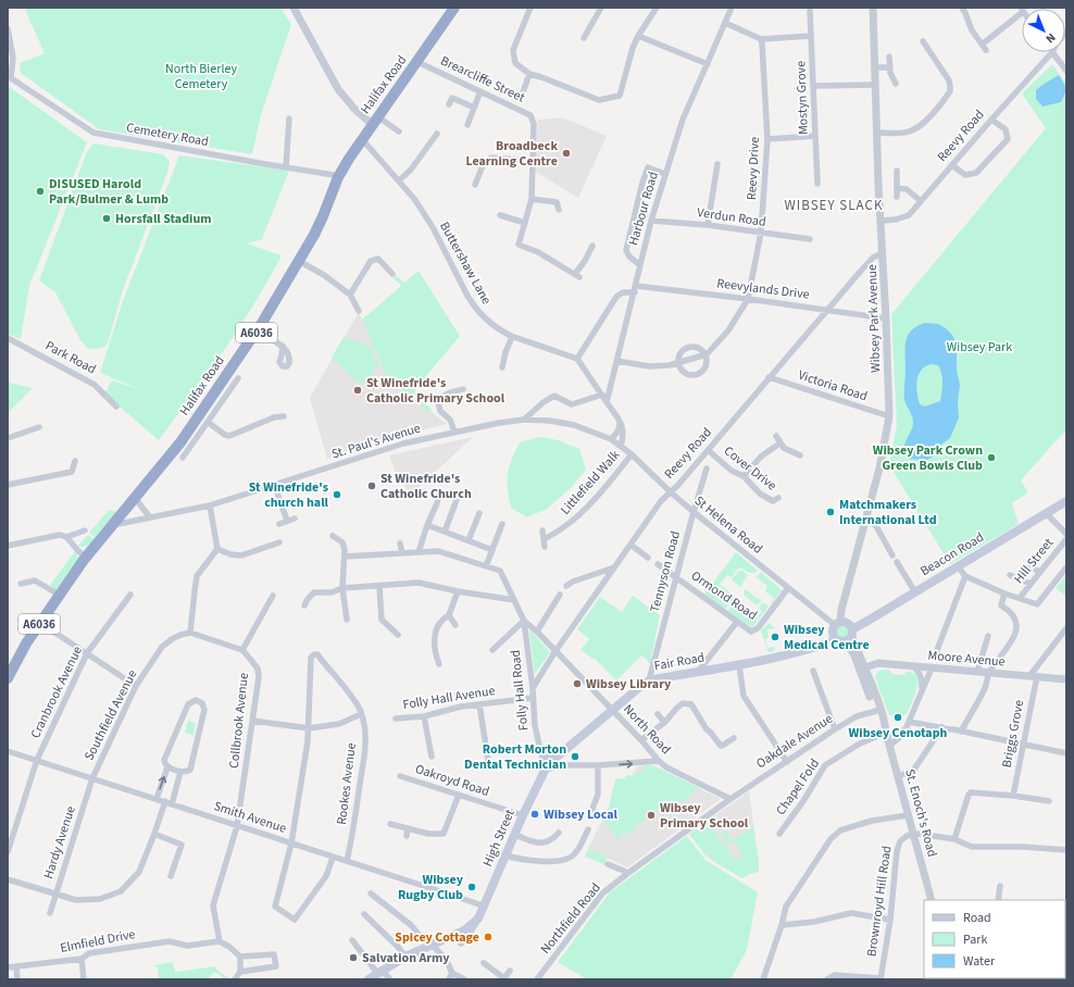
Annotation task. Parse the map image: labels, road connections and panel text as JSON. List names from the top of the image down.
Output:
{
  "streets": {
    "highway": ["Halifax Road", "A6036"],
    "main road": ["Beacon Road", "Fair Road", "High Street"],
    "street": [
      "Brearcliffe Street",
      "Mostyn Grove",
      "Cemetery Road",
      "Reevy Road",
      "Reevy Drive",
      "Harbour Road",
      "Verdun Road",
      "Buttershaw Lane",
      "Reevylands Drive",
      "Wibsey Park Avenue",
      "Park Road",
      "Victoria Road",
      "St. Paul's Avenue",
      "Cover Drive",
      "Littlefield Walk",
      "St Helena Road",
      "Hill Street",
      "Tennyson Road",
      "Ormond Road",
      "Moore Avenue",
      "Folly Hall Road",
      "Cranbrook Avenue",
      "Folly Hall Avenue",
      "Southfield Avenue",
      "Collbrook Avenue",
      "North Road",
      "Briggs Grove",
      "Oakdale Avenue",
      "Oakroyd Road",
      "Rookes Avenue",
      "Chapel Fold",
      "St. Enoch's Road",
      "Smith Avenue",
      "Hardy Avenue",
      "Brownroyd Hill Road",
      "Northfield Road",
      "Elmfield Drive"
    ]
  },
  "crossings": [
    ["Brearcliffe Street", "Halifax Road"],
    ["Halifax Road", "Cemetery Road"],
    ["Halifax Road", "Buttershaw Lane"],
    ["Halifax Road", "St. Paul's Avenue"],
    ["Reevy Road", "Reevylands Drive"],
    ["Reevy Road", "Wibsey Park Avenue"],
    ["Reevy Road", "Victoria Road"],
    ["Reevy Road", "Cover Drive"],
    ["Reevy Road", "St Helena Road"],
    ["Reevy Road", "Folly Hall Road"],
    ["Reevy Road", "North Road"],
    ["Reevy Drive", "Verdun Road"],
    ["Reevy Drive", "Reevylands Drive"],
    ["Harbour Road", "Verdun Road"],
    ["Harbour Road", "Reevylands Drive"],
    ["Reevylands Drive", "Wibsey Park Avenue"],
    ["Wibsey Park Avenue", "Victoria Road"],
    ["Wibsey Park Avenue", "St Helena Road"],
    ["Wibsey Park Avenue", "Beacon Road"],
    ["Wibsey Park Avenue", "Fair Road"],
    ["Wibsey Park Avenue", "St. Enoch's Road"],
    ["St. Paul's Avenue", "St Helena Road"],
    ["Littlefield Walk", "St Helena Road"],
    ["St Helena Road", "Beacon Road"],
    ["St Helena Road", "Tennyson Road"],
    ["St Helena Road", "Ormond Road"],
    ["St Helena Road", "Fair Road"],
    ["St Helena Road", "St. Enoch's Road"],
    ["Beacon Road", "Fair Road"],
    ["Beacon Road", "St. Enoch's Road"],
    ["Tennyson Road", "Ormond Road"],
    ["Tennyson Road", "Fair Road"],
    ["Moore Avenue", "Briggs Grove"],
    ["Moore Avenue", "St. Enoch's Road"],
    ["Fair Road", "North Road"],
    ["Fair Road", "St. Enoch's Road"],
    ["Fair Road", "High Street"],
    ["Folly Hall Road", "Folly Hall Avenue"],
    ["Folly Hall Road", "North Road"],
    ["Cranbrook Avenue", "Smith Avenue"],
    ["Southfield Avenue", "Smith Avenue"],
    ["Southfield Avenue", "Hardy Avenue"],
    ["Collbrook Avenue", "Smith Avenue"],
    ["Collbrook Avenue", "Elmfield Drive"],
    ["North Road", "Oakdale Avenue"],
    ["North Road", "Northfield Road"],
    ["Oakdale Avenue", "St. Enoch's Road"],
    ["Oakdale Avenue", "Northfield Road"],
    ["Oakroyd Road", "High Street"],
    ["Rookes Avenue", "Smith Avenue"],
    ["Chapel Fold", "St. Enoch's Road"],
    ["St. Enoch's Road", "Brownroyd Hill Road"],
    ["Smith Avenue", "High Street"],
    ["Smith Avenue", "Hardy Avenue"]
  ],
  "districts": ["WIBSEY SLACK"],
  "parks": ["North Bierley Cemetery", "Wibsey Park"],
  "places": [
    "Broadbeck Learning Centre",
    "DISUSED Harold Park/Bulmer & Lumb",
    "Horsfall Stadium",
    "St Winefride's Catholic Primary School",
    "Wibsey Park Crown Green Bowls Club",
    "St Winefride's Catholic Church",
    "St Winefride's church hall",
    "Matchmakers International Ltd",
    "Wibsey Medical Centre",
    "Wibsey Library",
    "Wibsey Cenotaph",
    "Robert Morton Dental Technician",
    "Wibsey Local",
    "Wibsey Primary School",
    "Wibsey Rugby Club",
    "Spicey Cottage",
    "Salvation Army"
  ],
  "legend": ["Road", "Park", "Water"],
  "north": "bottom right"
}
